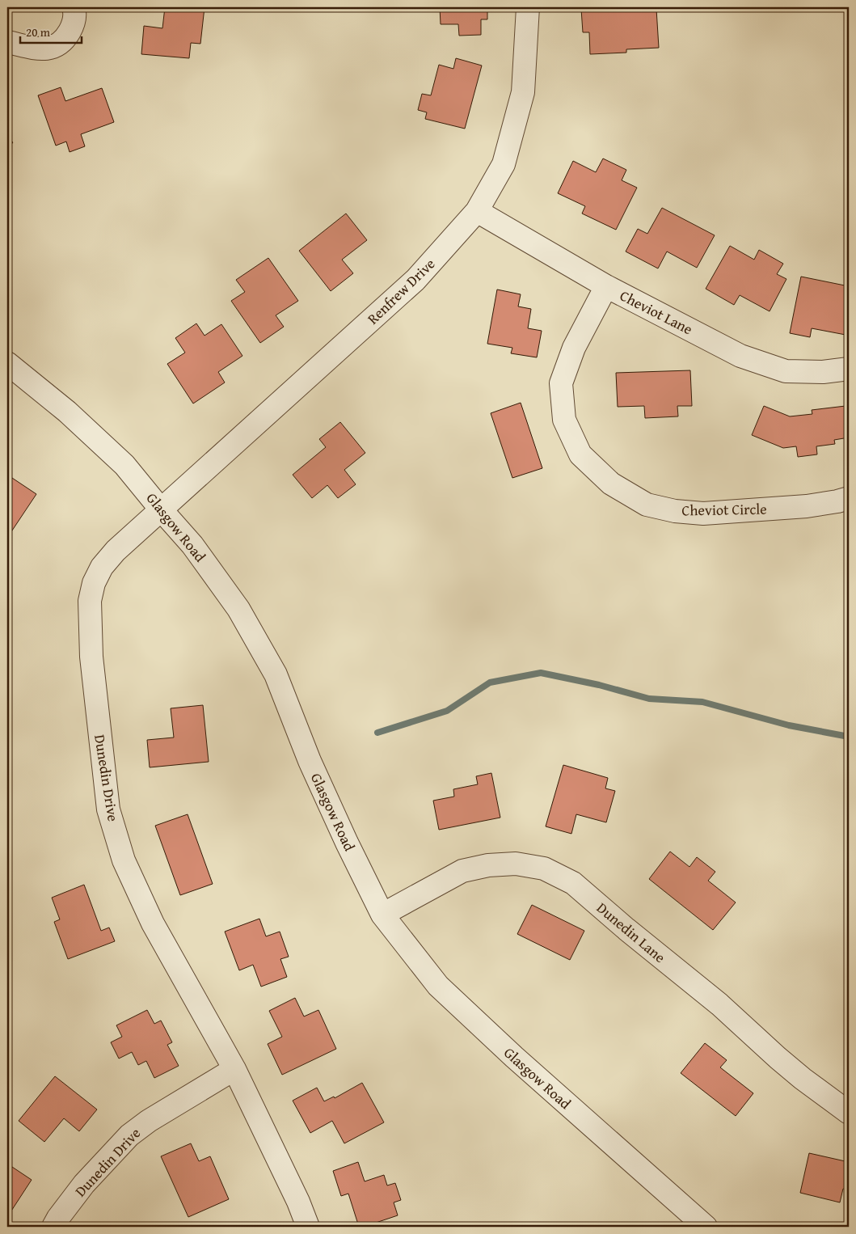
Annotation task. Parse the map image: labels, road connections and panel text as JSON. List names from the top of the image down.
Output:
{
  "streets": {
    "street": [
      "Renfrew Drive",
      "Cheviot Lane",
      "Cheviot Circle",
      "Glasgow Road",
      "Dunedin Drive",
      "Dunedin Lane"
    ]
  },
  "crossings": [
    ["Renfrew Drive", "Cheviot Lane"],
    ["Renfrew Drive", "Glasgow Road"],
    ["Renfrew Drive", "Dunedin Drive"],
    ["Cheviot Lane", "Cheviot Circle"],
    ["Glasgow Road", "Dunedin Drive"],
    ["Glasgow Road", "Dunedin Lane"]
  ],
  "scale_bar": "20 m"
}
